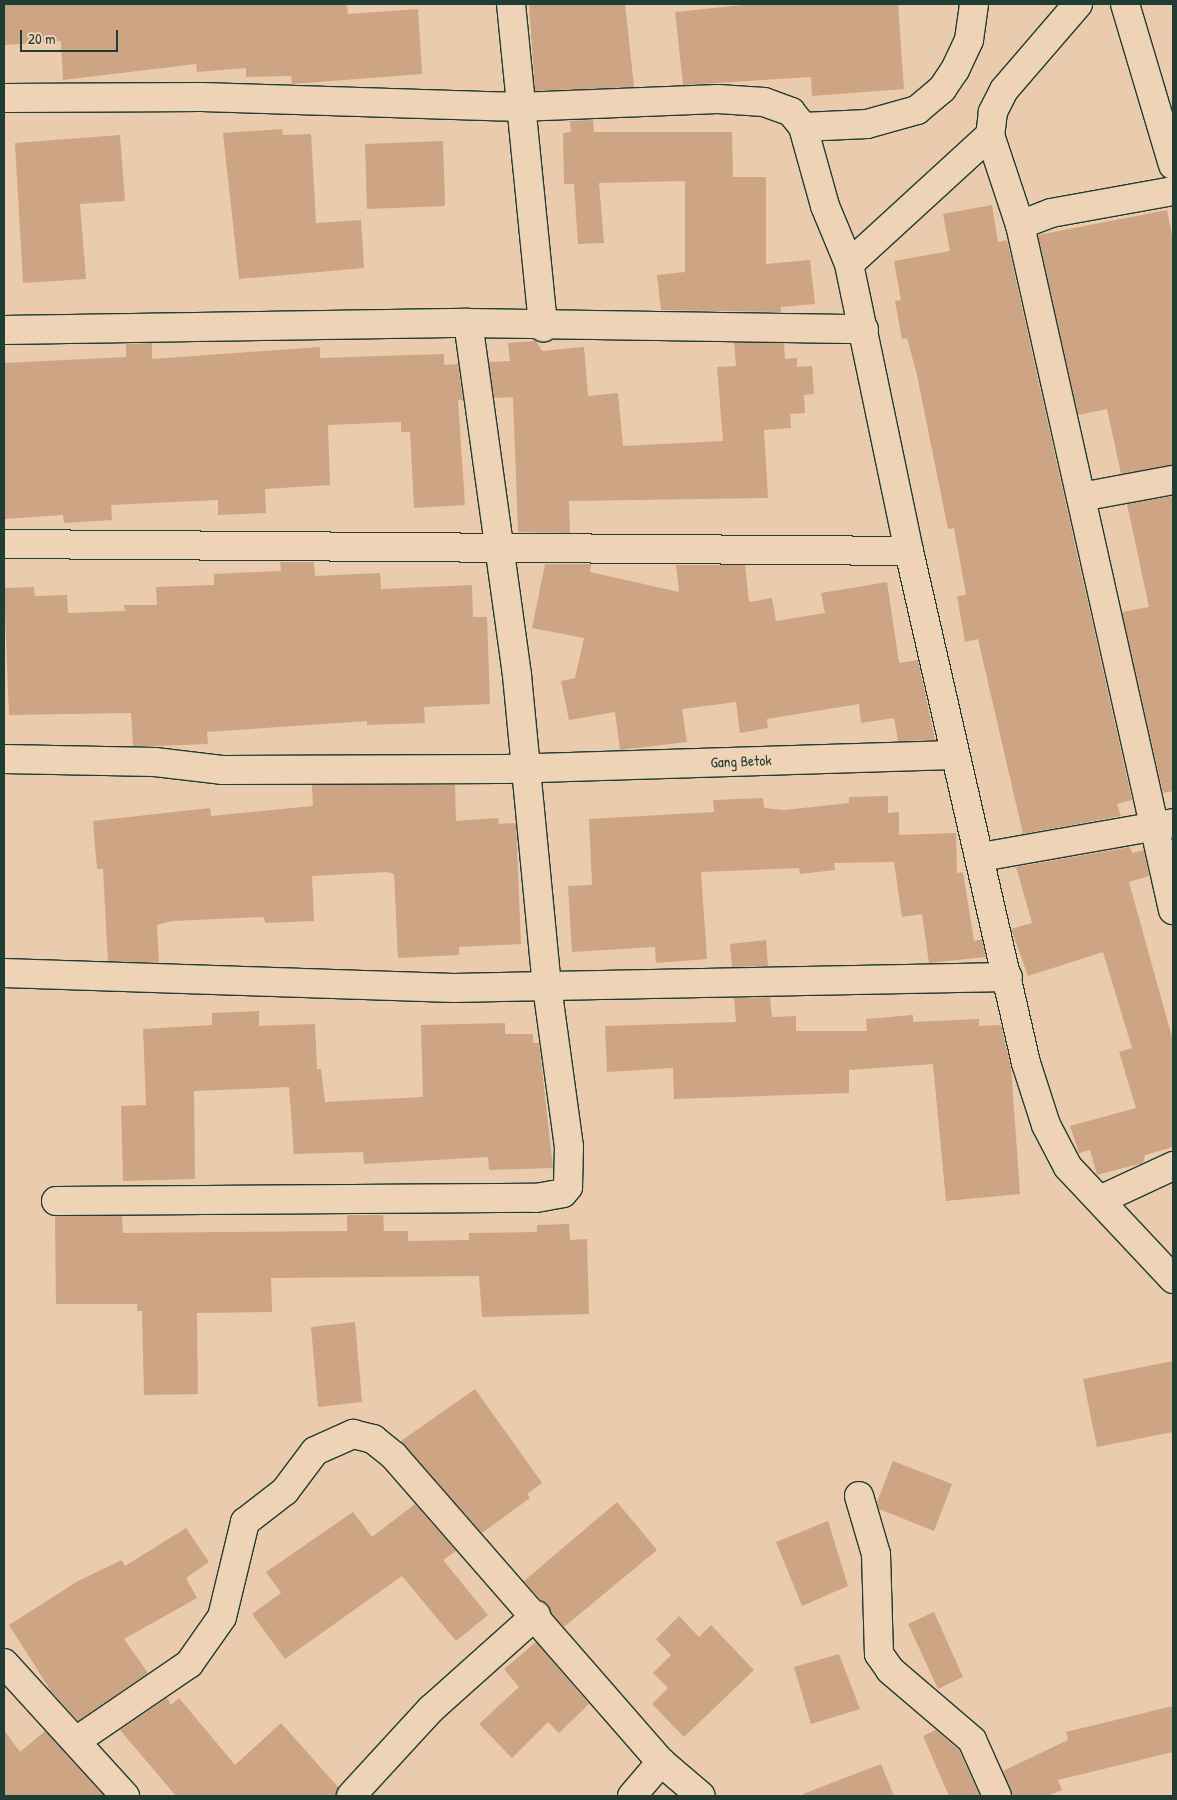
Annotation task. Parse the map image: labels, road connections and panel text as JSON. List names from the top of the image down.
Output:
{
  "streets": {
    "street": ["Gang Betok"]
  },
  "scale_bar": "20 m"
}
